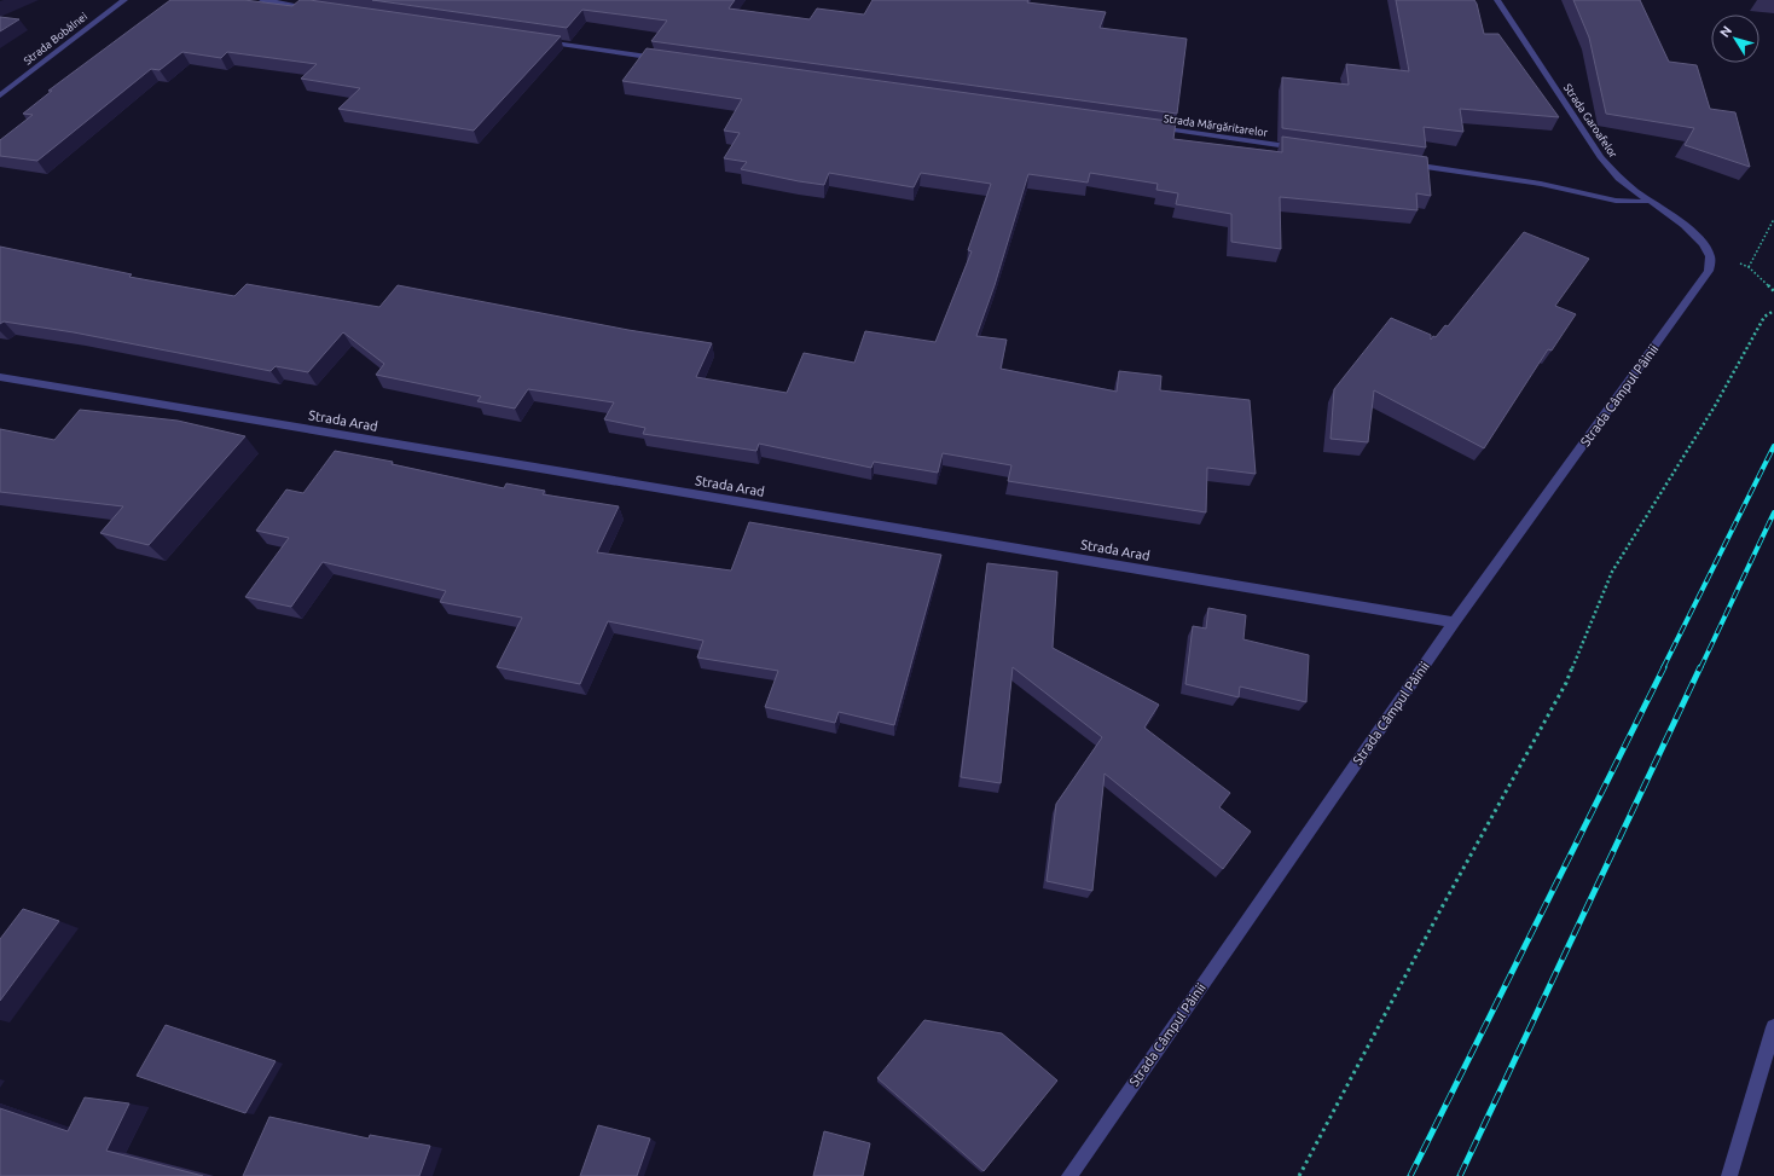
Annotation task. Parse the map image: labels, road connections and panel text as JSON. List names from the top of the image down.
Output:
{
  "streets": {
    "street": [
      "Strada Bobâlnei",
      "Strada Garoafelor",
      "Strada Mărgăritarelor",
      "Strada Câmpul Pâinii",
      "Strada Arad"
    ]
  },
  "crossings": [
    ["Strada Garoafelor", "Strada Câmpul Pâinii"],
    ["Strada Câmpul Pâinii", "Strada Arad"]
  ],
  "north": "top left"
}
